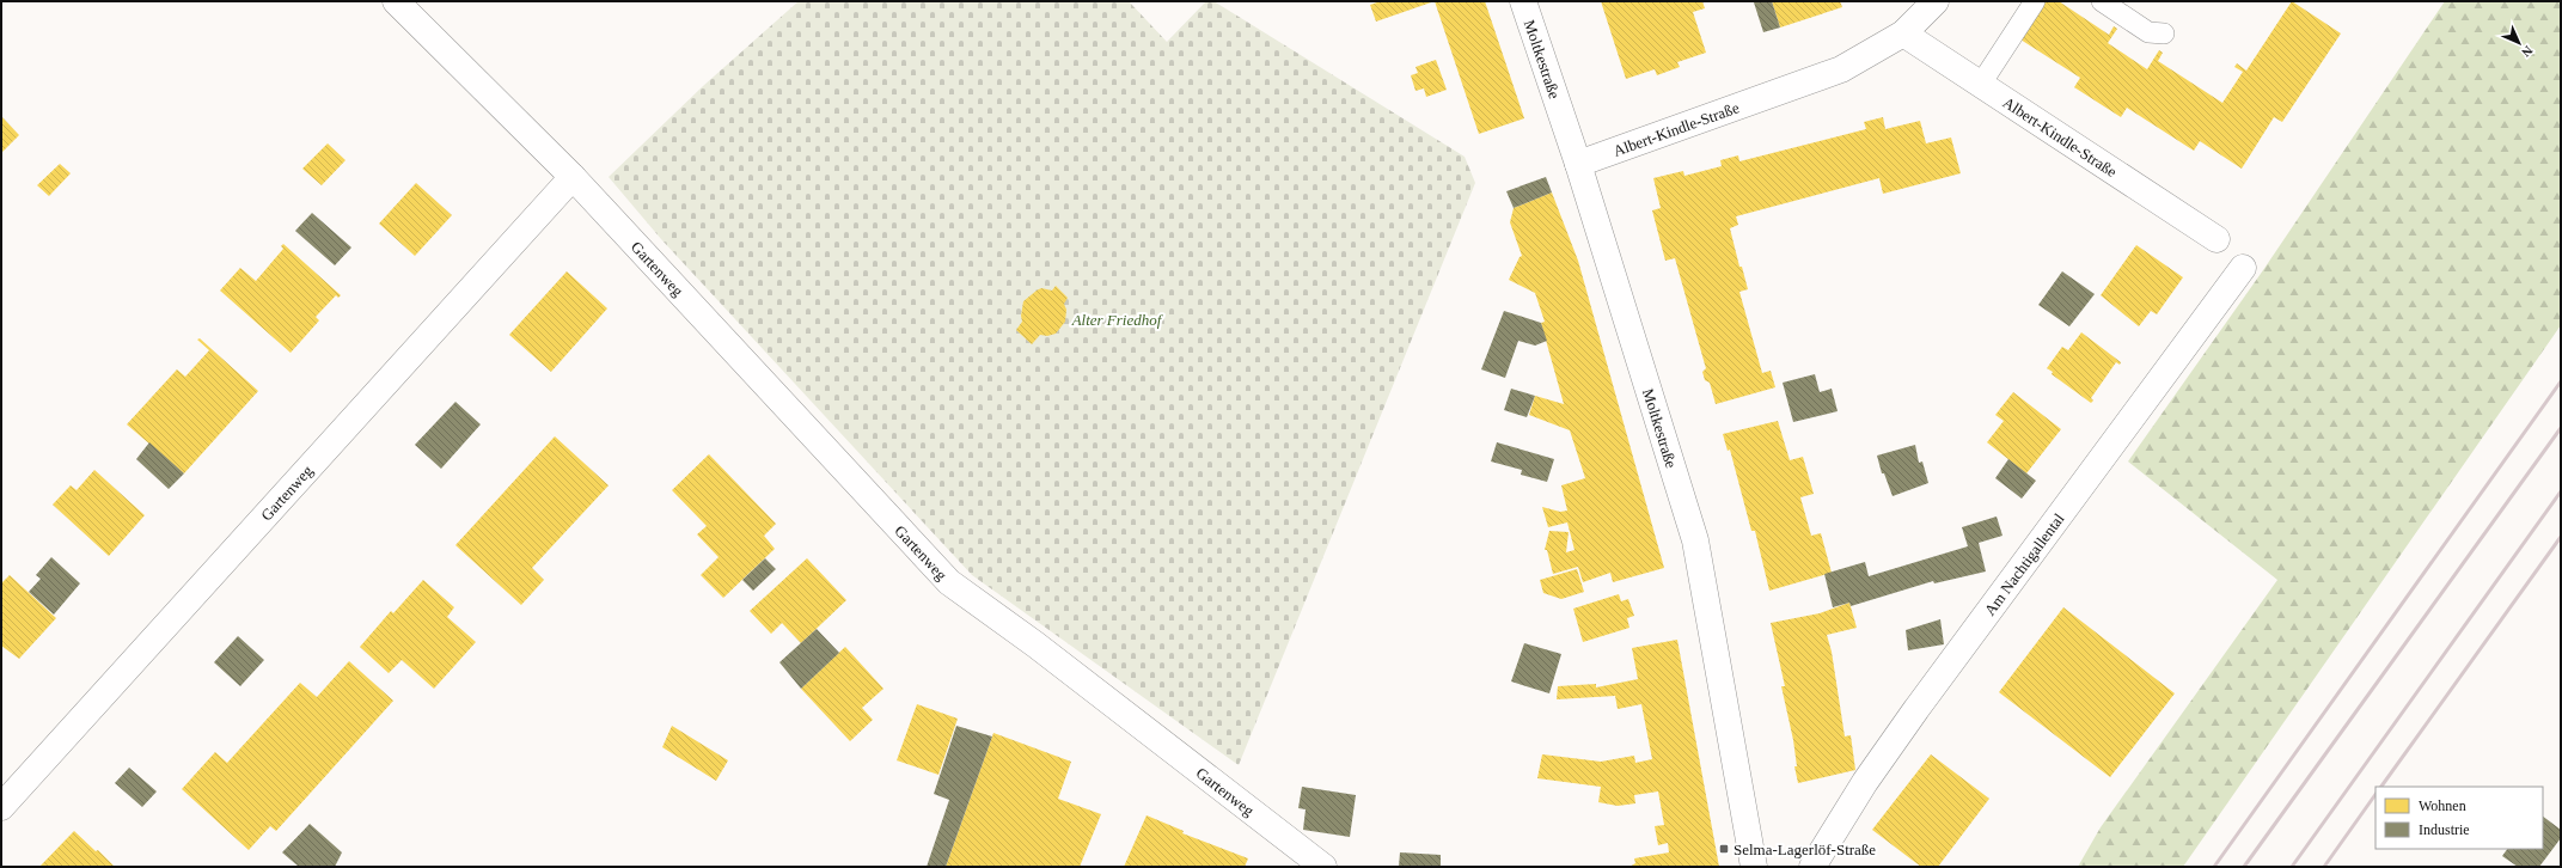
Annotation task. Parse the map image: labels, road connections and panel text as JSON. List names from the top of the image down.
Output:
{
  "streets": {
    "street": [
      "Moltkestraße",
      "Albert-Kindle-Straße",
      "Gartenweg",
      "Am Nachtigallental"
    ]
  },
  "crossings": [
    ["Moltkestraße", "Albert-Kindle-Straße"]
  ],
  "parks": ["Alter Friedhof"],
  "places": {
    "transit": ["Selma-Lagerlöf-Straße"]
  },
  "legend": ["Wohnen", "Industrie"],
  "north": "bottom right"
}
